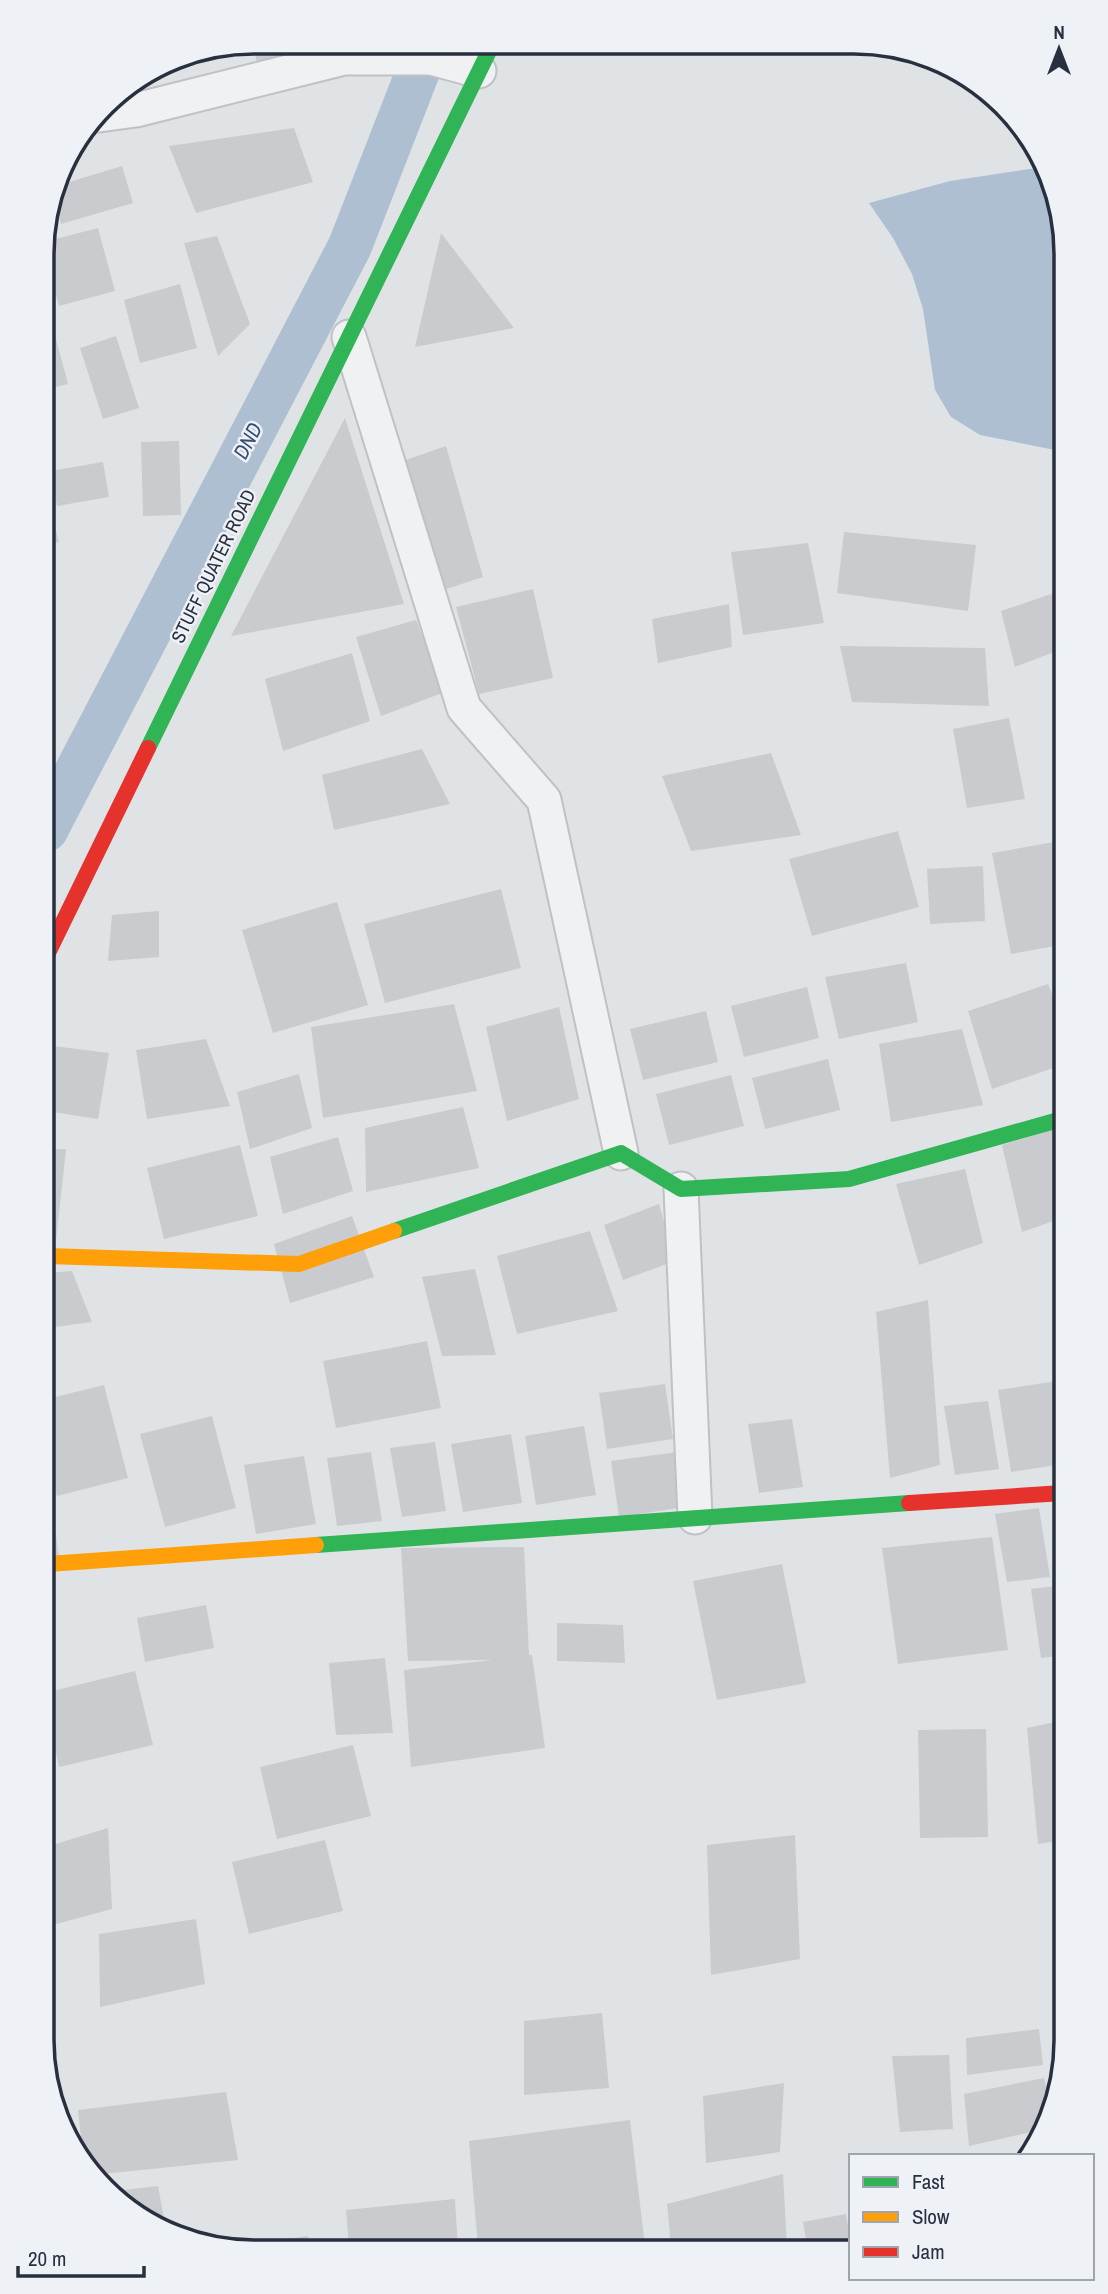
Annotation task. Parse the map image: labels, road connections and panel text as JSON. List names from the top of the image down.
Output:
{
  "streets": {
    "street": ["STUFF QUATER ROAD"]
  },
  "water": ["DND"],
  "legend": ["Fast", "Slow", "Jam"],
  "scale_bar": "20 m",
  "north": "top"
}
